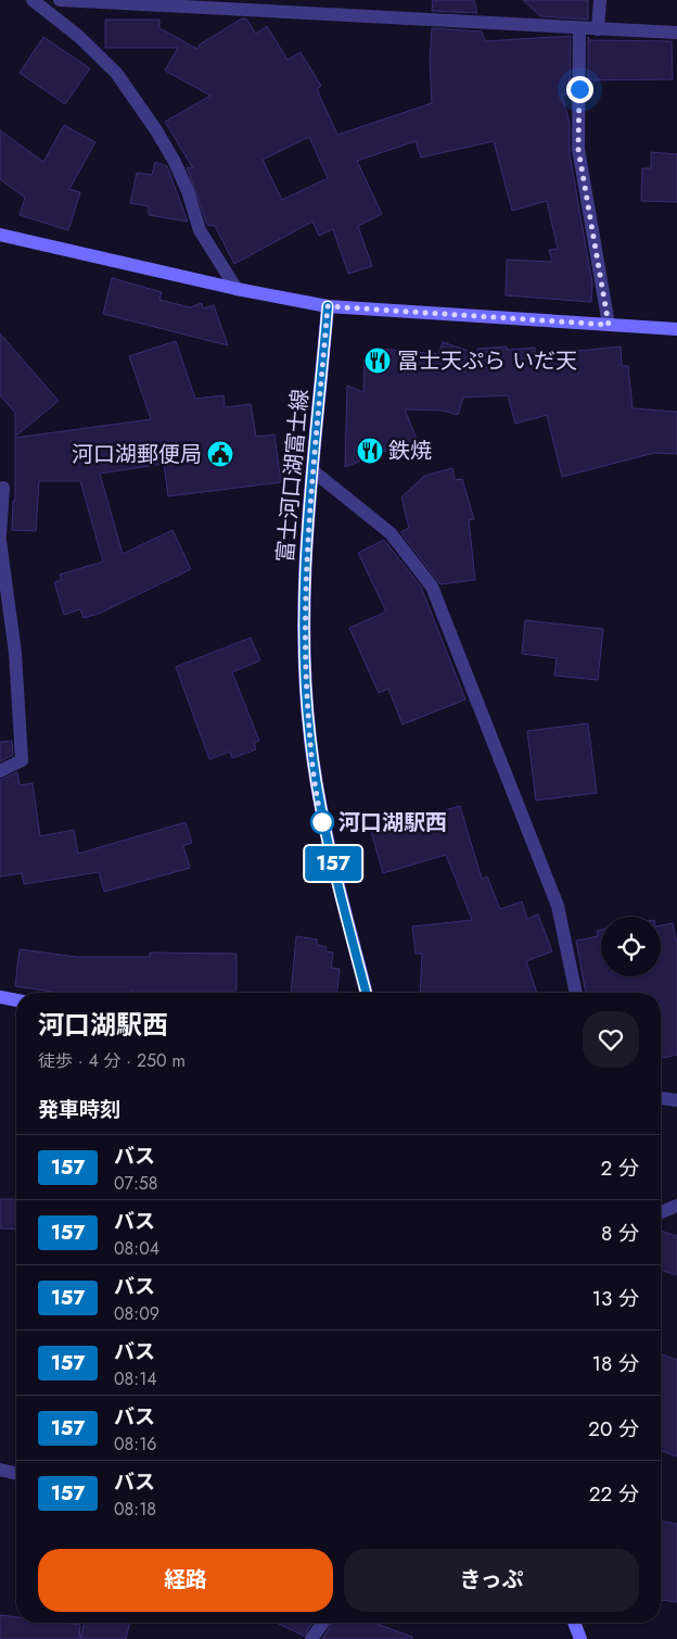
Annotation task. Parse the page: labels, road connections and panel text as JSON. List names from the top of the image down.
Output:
{
  "streets": {
    "main road": ["富士河口湖富士線"]
  },
  "places": {
    "restaurant": ["冨士天ぷら いだ天", "鉄焼"],
    "public building": ["河口湖郵便局"],
    "other": ["河口湖駅西"]
  },
  "lines": ["bus line 157"],
  "page": {
    "on_map": "157",
    "heading": [
      ["河口湖駅西", "徒歩 · 4 分 · 250 m"],
      "発車時刻"
    ],
    "list": [
      {
        "mark": "157",
        "name": "バス",
        "note": "07:58",
        "value": "2 分"
      },
      {
        "mark": "157",
        "name": "バス",
        "note": "08:04",
        "value": "8 分"
      },
      {
        "mark": "157",
        "name": "バス",
        "note": "08:09",
        "value": "13 分"
      },
      {
        "mark": "157",
        "name": "バス",
        "note": "08:14",
        "value": "18 分"
      },
      {
        "mark": "157",
        "name": "バス",
        "note": "08:16",
        "value": "20 分"
      },
      {
        "mark": "157",
        "name": "バス",
        "note": "08:18",
        "value": "22 分"
      }
    ],
    "buttons": ["経路", "きっぷ"]
  }
}
